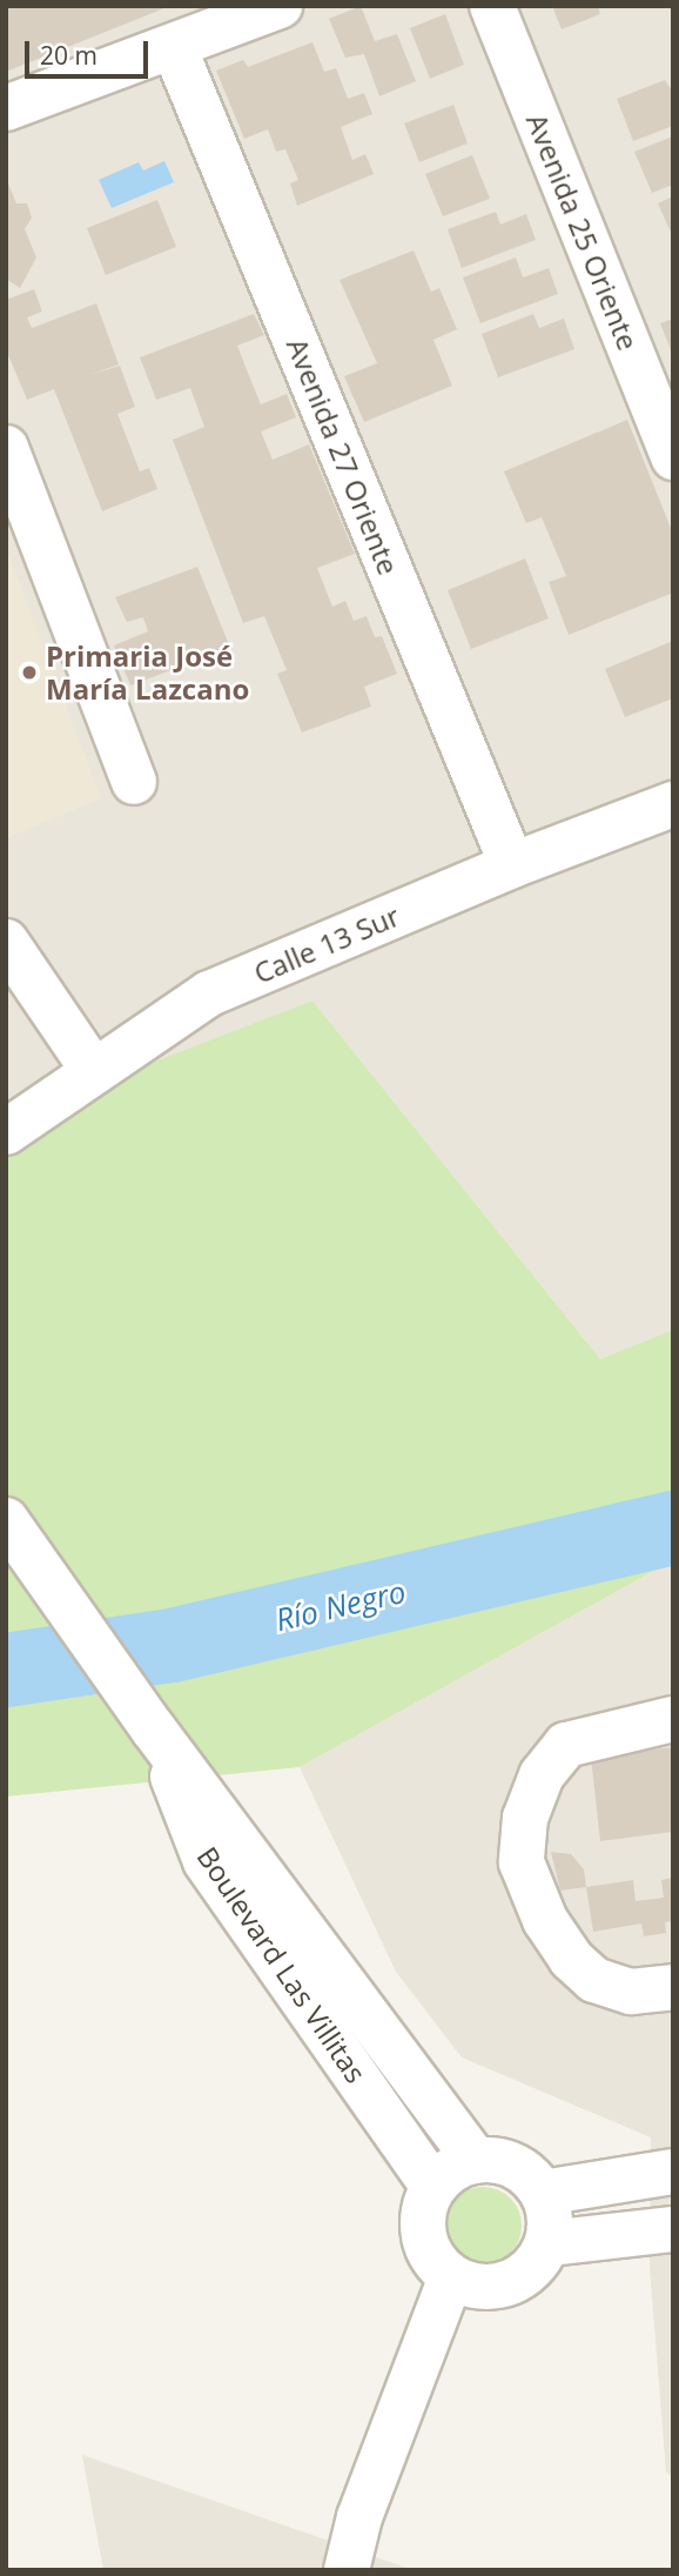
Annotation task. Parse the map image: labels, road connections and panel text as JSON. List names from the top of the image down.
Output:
{
  "streets": {
    "street": [
      "Avenida 25 Oriente",
      "Avenida 27 Oriente",
      "Calle 13 Sur",
      "Boulevard Las Villitas"
    ]
  },
  "crossings": [
    ["Avenida 27 Oriente", "Calle 13 Sur"]
  ],
  "water": ["Río Negro"],
  "places": ["Primaria José María Lazcano"],
  "scale_bar": "20 m"
}
